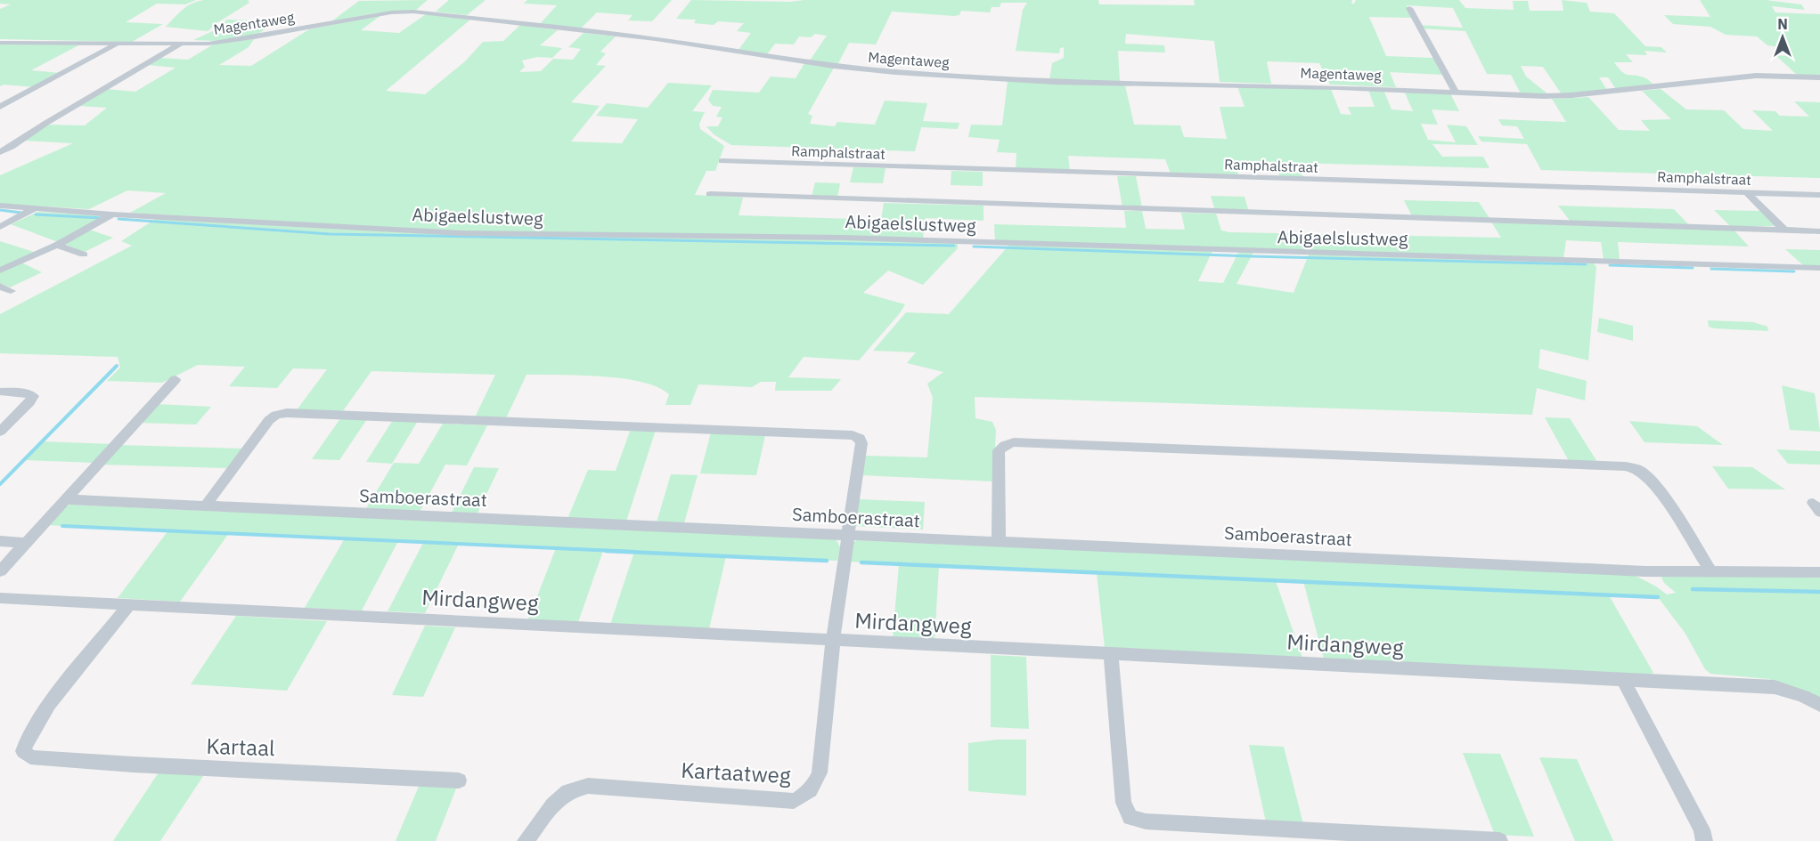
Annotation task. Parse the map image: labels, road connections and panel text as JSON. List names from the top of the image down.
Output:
{
  "streets": {
    "street": [
      "Magentaweg",
      "Ramphalstraat",
      "Abigaelslustweg",
      "Samboerastraat",
      "Mirdangweg",
      "Kartaal",
      "Kartaatweg"
    ]
  },
  "crossings": [
    ["Samboerastraat", "Kartaatweg"],
    ["Mirdangweg", "Kartaal"],
    ["Mirdangweg", "Kartaatweg"]
  ],
  "north": "top"
}
